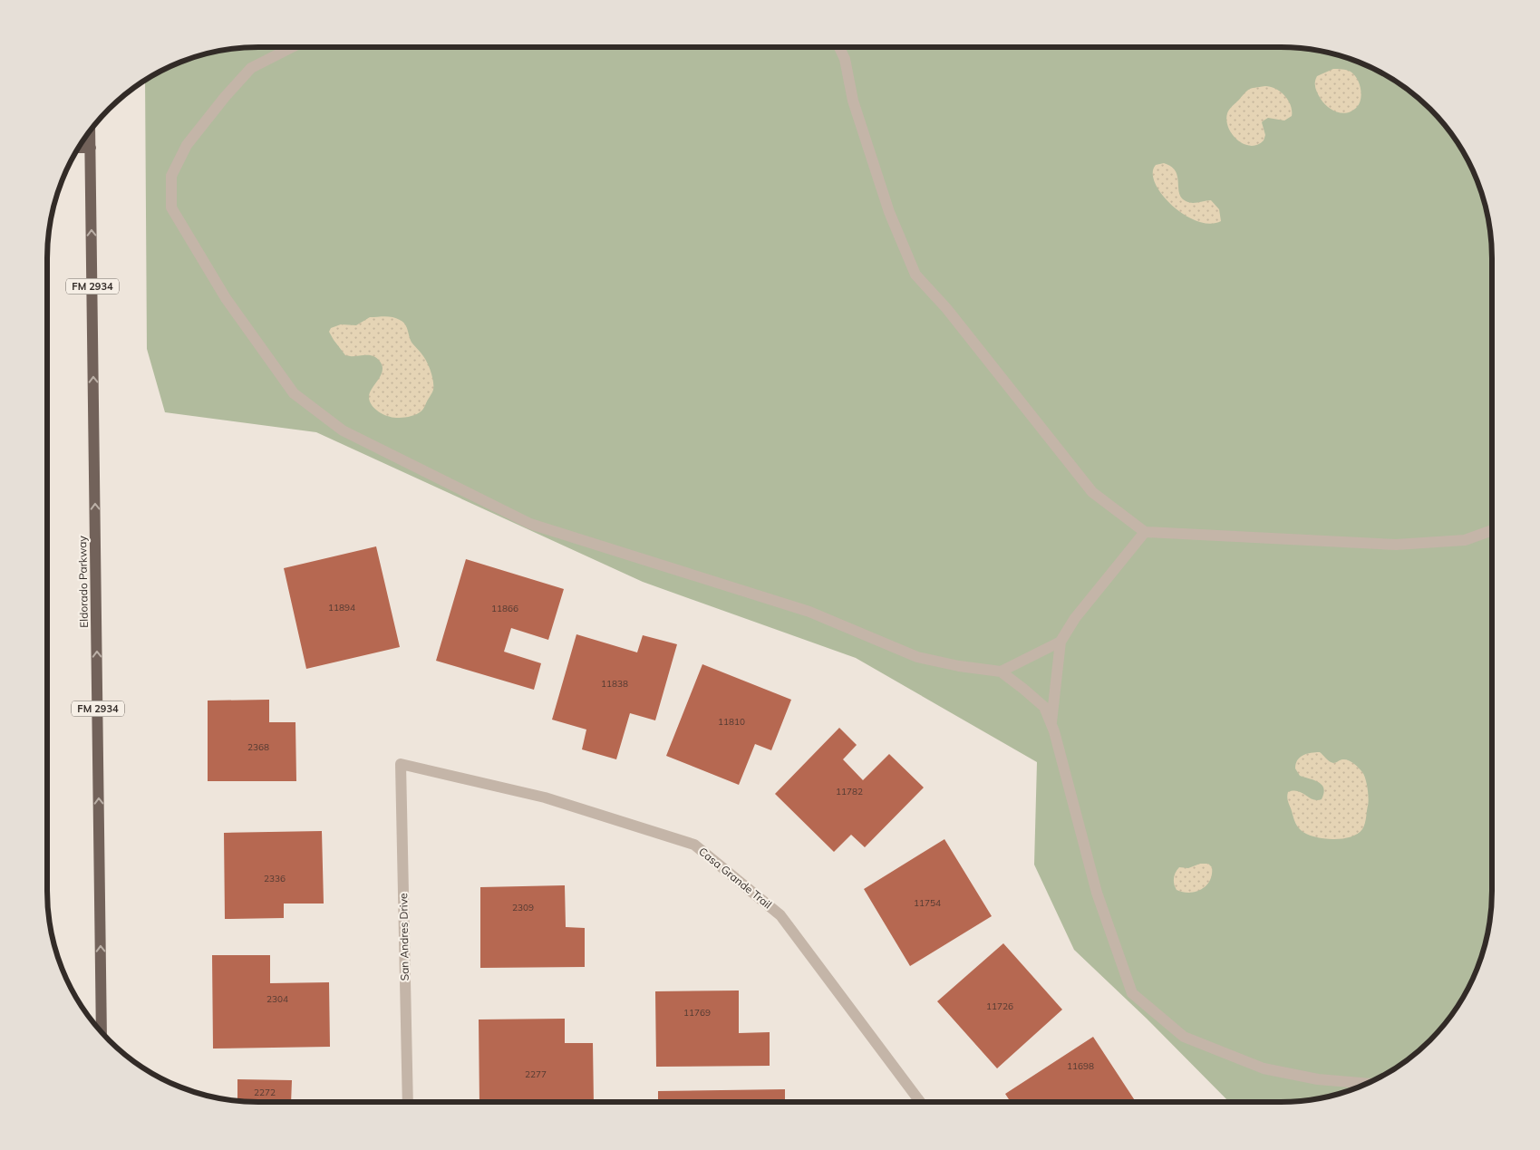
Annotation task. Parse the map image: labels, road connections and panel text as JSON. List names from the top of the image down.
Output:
{
  "streets": {
    "main road": ["FM 2934", "Eldorado Parkway"],
    "street": ["Casa Grande Trail", "San Andres Drive"]
  },
  "crossings": [
    ["Casa Grande Trail", "San Andres Drive"]
  ],
  "one_way": ["Eldorado Parkway"],
  "house_numbers": [
    "11894",
    "11866",
    "11838",
    "11810",
    "2368",
    "11782",
    "2336",
    "11754",
    "2309",
    "2304",
    "11726",
    "11769",
    "11698",
    "2277",
    "2272"
  ]
}
